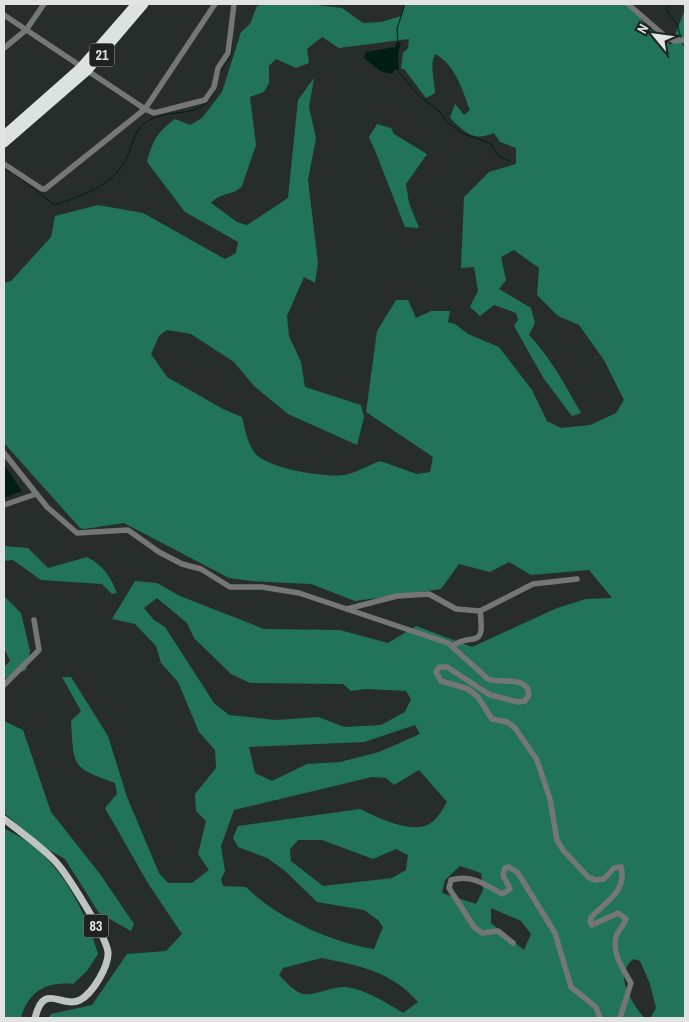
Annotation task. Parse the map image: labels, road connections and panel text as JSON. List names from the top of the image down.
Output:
{
  "streets": {
    "highway": ["21"],
    "main road": ["83"]
  },
  "north": "top left"
}
